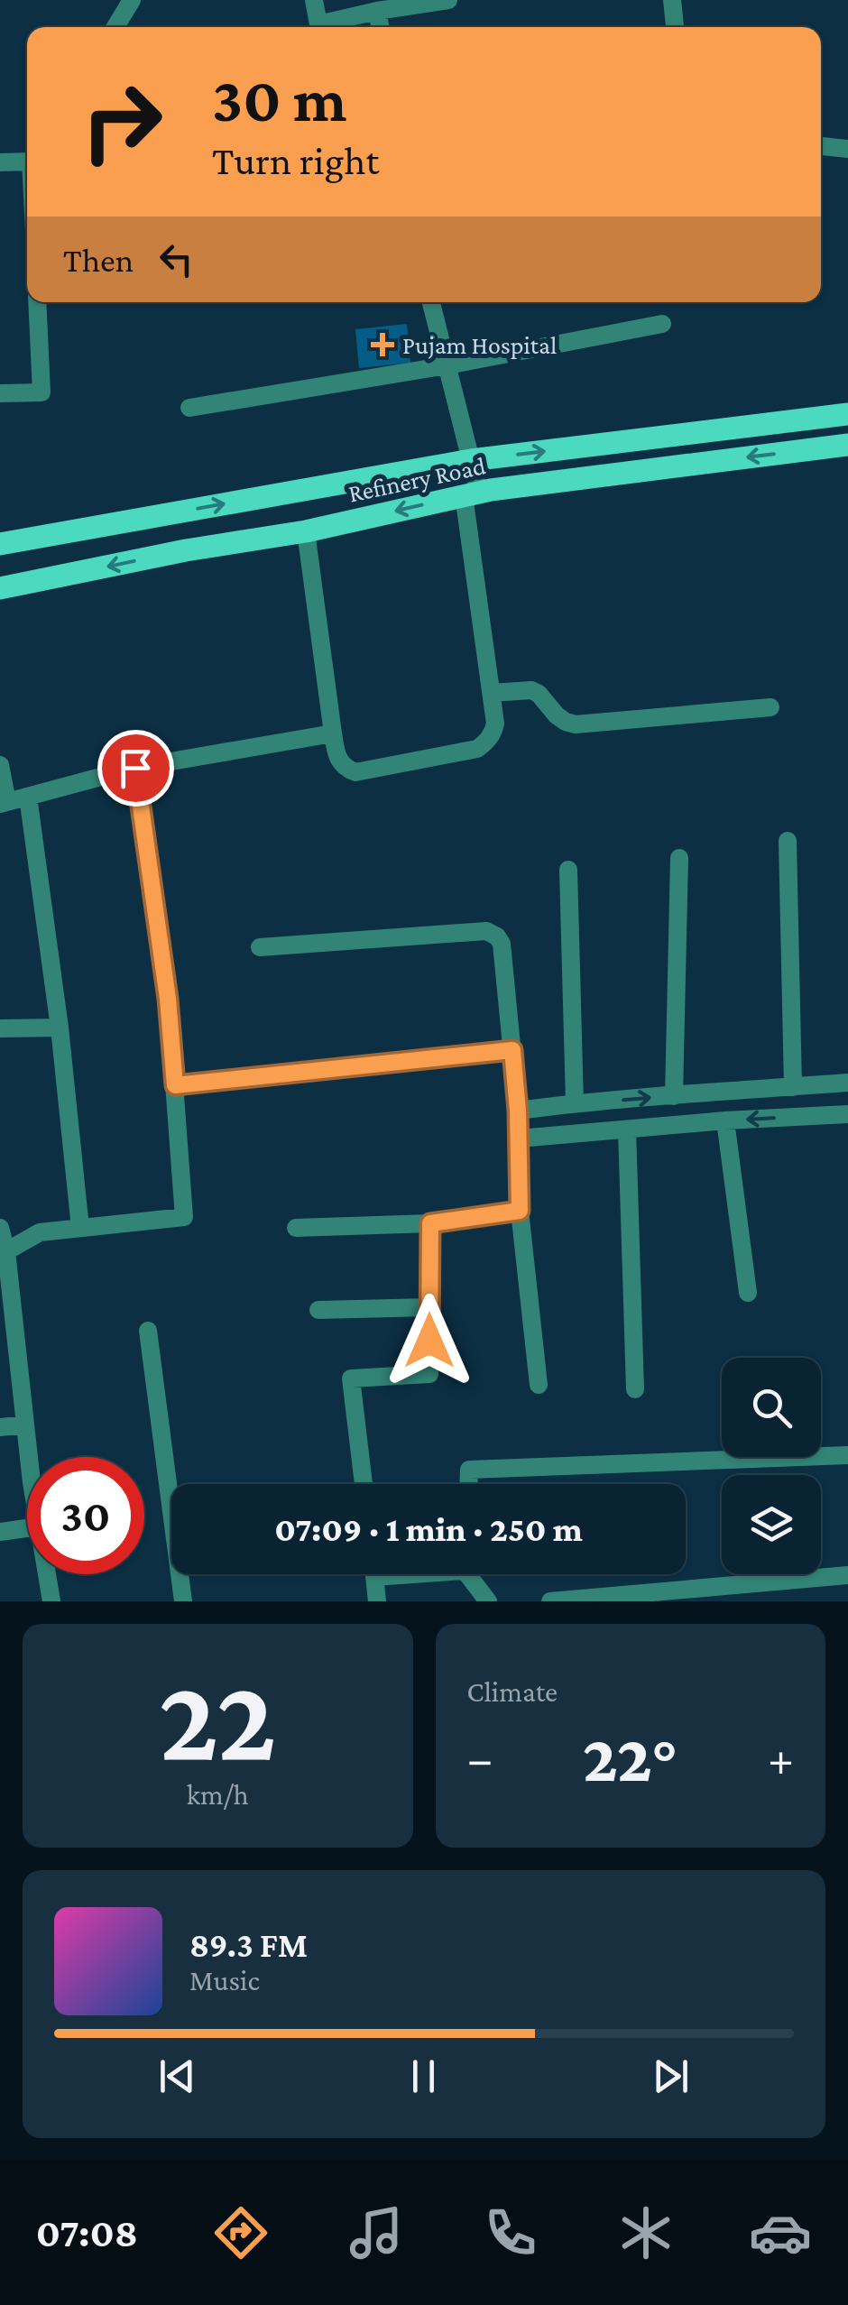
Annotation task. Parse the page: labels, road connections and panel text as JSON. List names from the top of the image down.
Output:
{
  "streets": {
    "main road": ["Refinery Road"]
  },
  "places": {
    "health": ["Pujam Hospital"]
  },
  "page": {
    "turn": ["30 m", "Turn right"],
    "then": "Then",
    "limit": "30",
    "trip": "07:09 · 1 min · 250 m",
    "tile": [
      ["22", "km/h"],
      "Climate"
    ],
    "heat": ["−", "22°", "+"],
    "song": ["89.3 FM", "Music"],
    "tabs": "07:08"
  }
}
